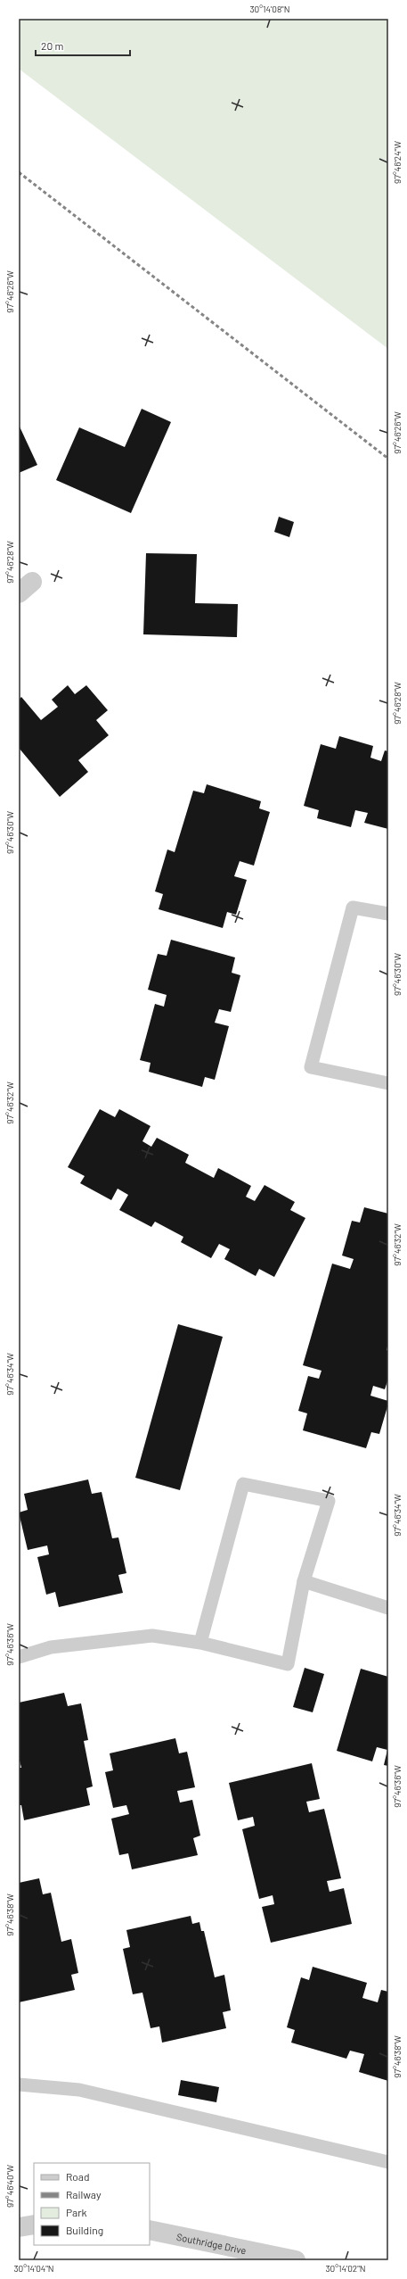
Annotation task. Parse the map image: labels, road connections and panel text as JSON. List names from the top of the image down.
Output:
{
  "streets": {
    "street": ["Southridge Drive"]
  },
  "legend": [
    "Road",
    "Railway",
    "Park",
    "Building"
  ],
  "scale_bar": "20 m",
  "coordinates": [
    "30°14'08\"N",
    "97°46'24\"W",
    "97°46'26\"W",
    "97°46'28\"W",
    "97°46'30\"W",
    "97°46'32\"W",
    "97°46'34\"W",
    "97°46'36\"W",
    "97°46'38\"W",
    "97°46'40\"W",
    "30°14'04\"N",
    "30°14'02\"N"
  ]
}
